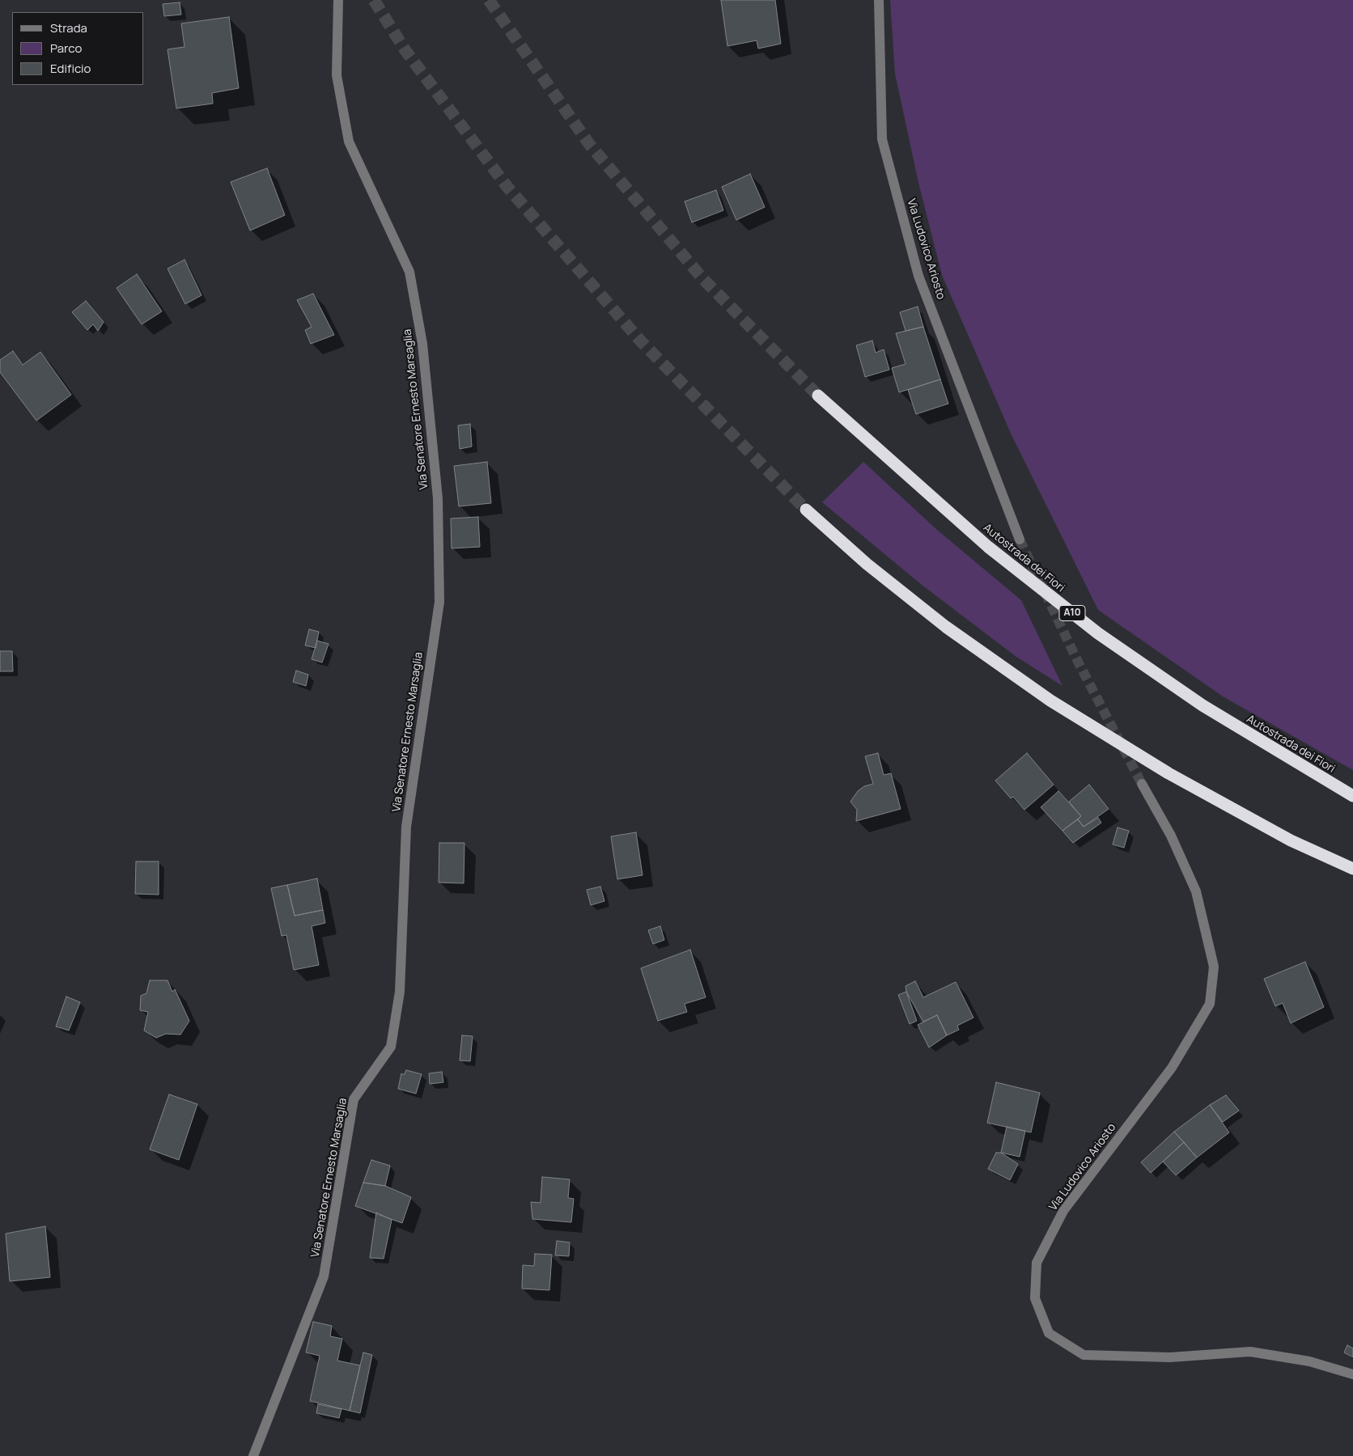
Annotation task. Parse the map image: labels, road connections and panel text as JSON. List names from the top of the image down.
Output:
{
  "streets": {
    "highway": ["Autostrada dei Fiori", "A10"],
    "street": ["Via Ludovico Ariosto", "Via Senatore Ernesto Marsaglia"]
  },
  "legend": ["Strada", "Parco", "Edificio"]
}
